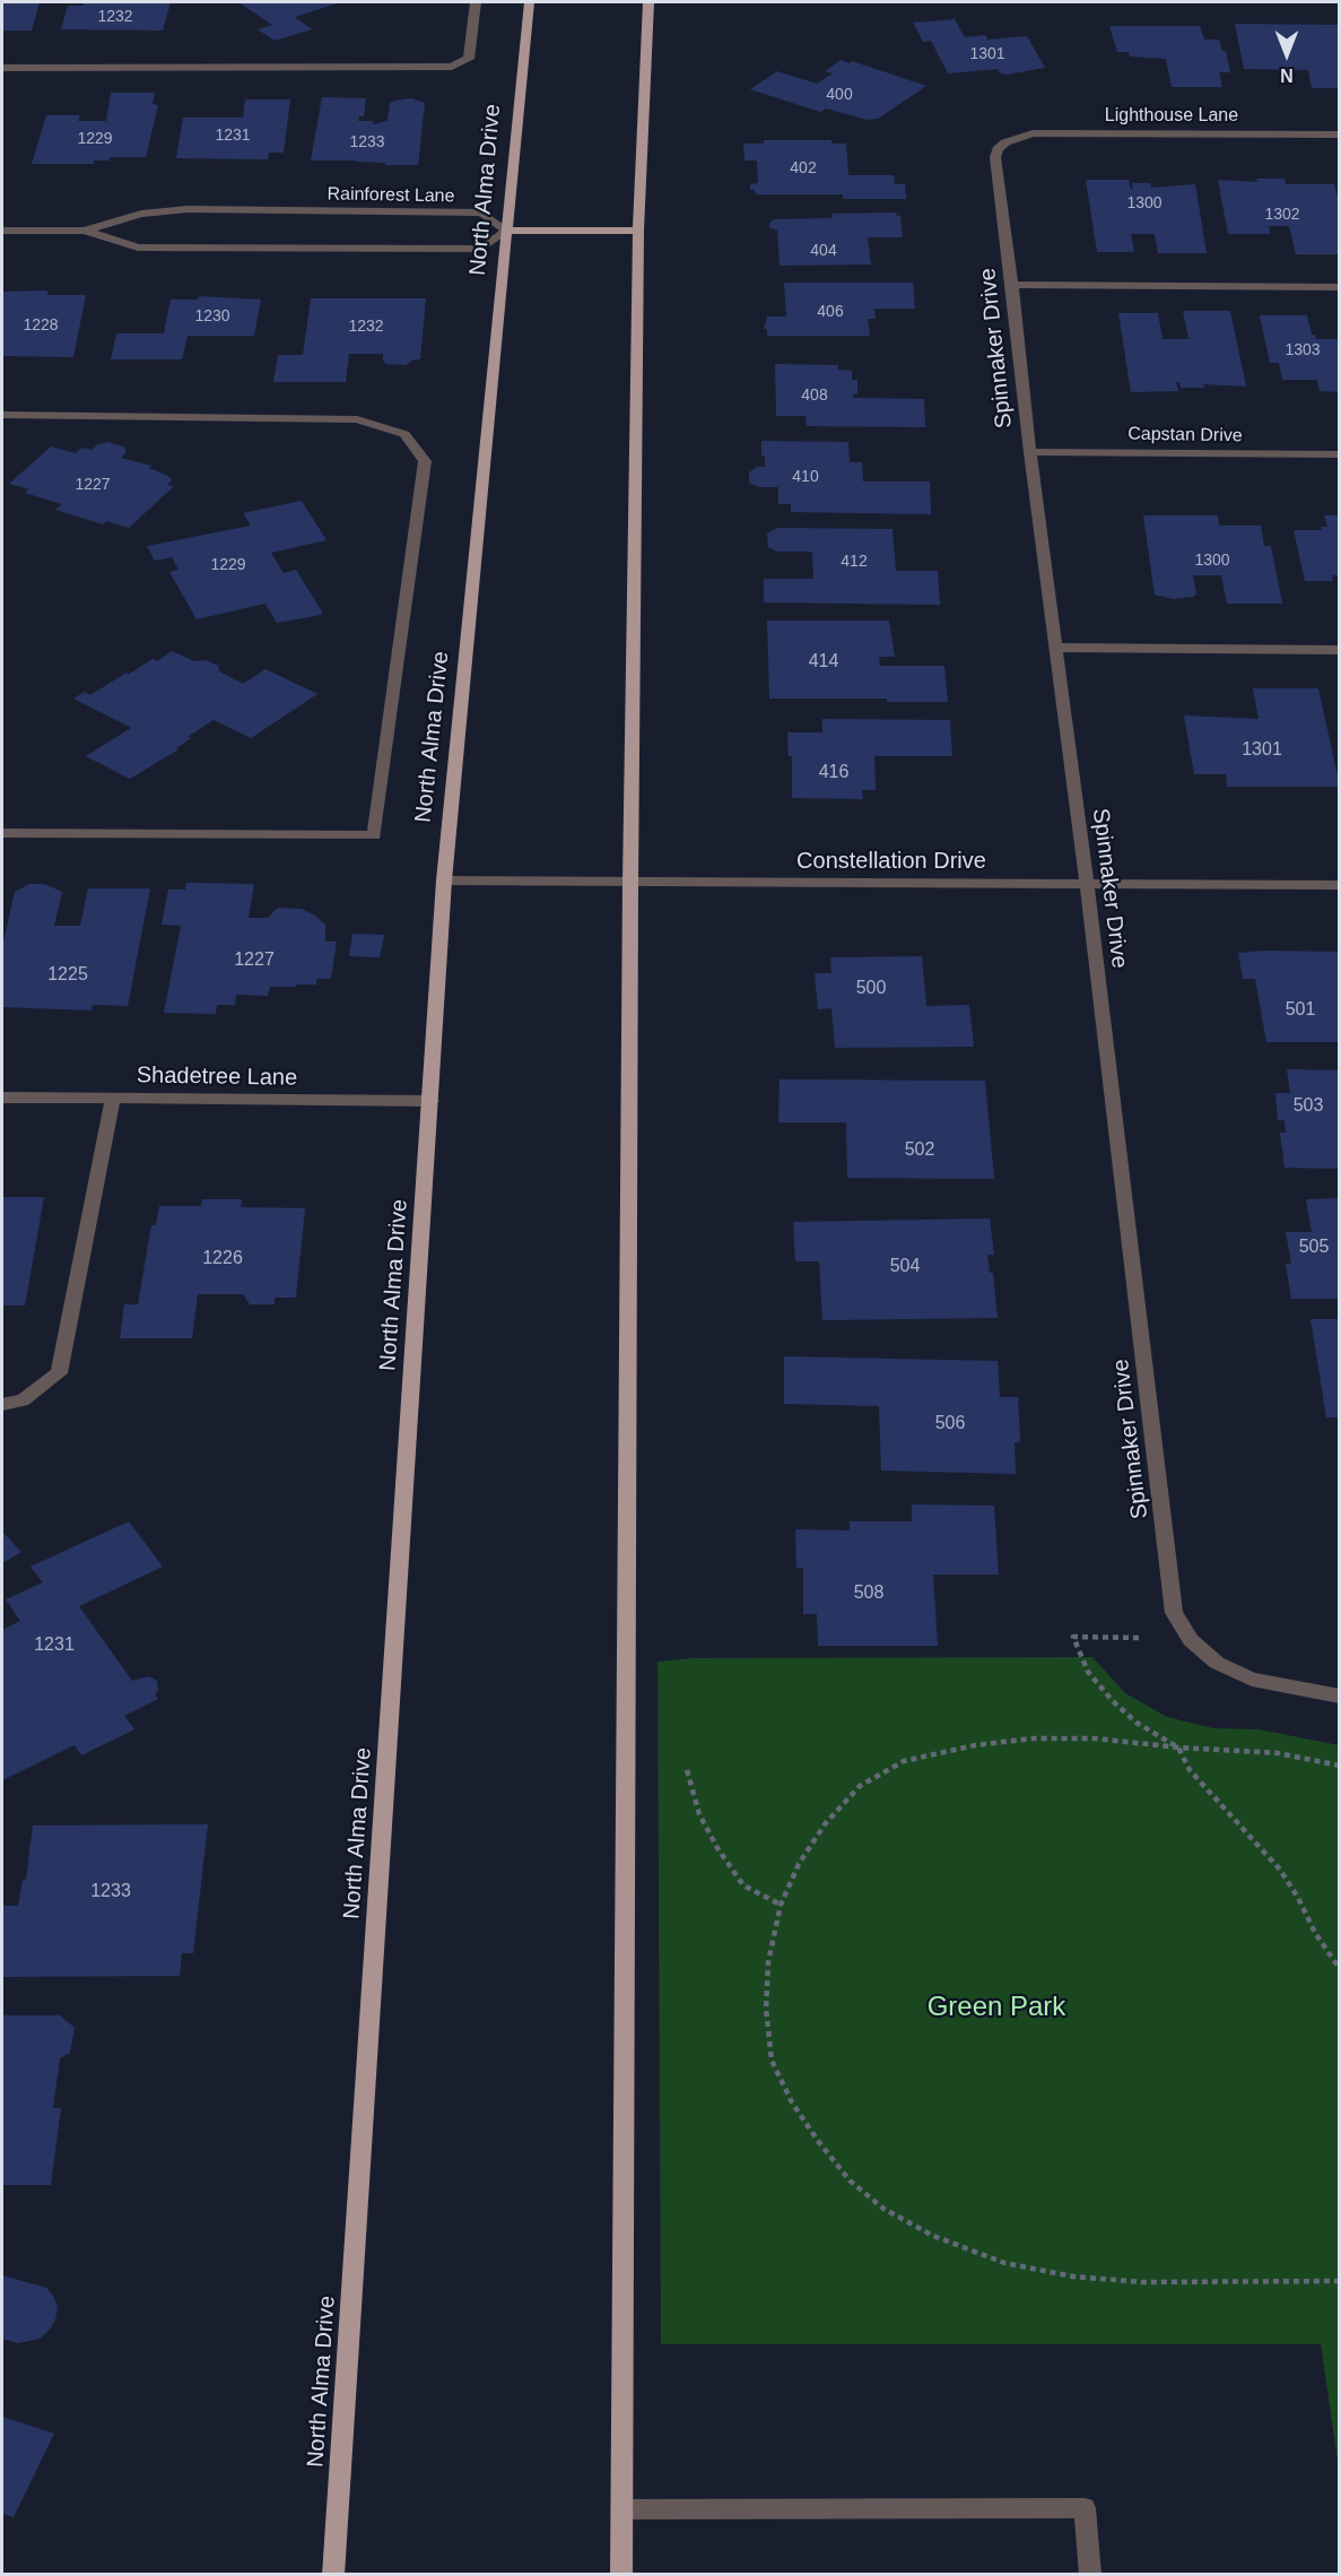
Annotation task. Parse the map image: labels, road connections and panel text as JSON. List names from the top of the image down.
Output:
{
  "streets": {
    "main road": ["North Alma Drive"],
    "street": [
      "Lighthouse Lane",
      "Rainforest Lane",
      "Spinnaker Drive",
      "Capstan Drive",
      "Constellation Drive",
      "Shadetree Lane"
    ]
  },
  "crossings": [
    ["Lighthouse Lane", "Spinnaker Drive"],
    ["North Alma Drive", "Rainforest Lane"],
    ["North Alma Drive", "Constellation Drive"],
    ["North Alma Drive", "Shadetree Lane"],
    ["Spinnaker Drive", "Capstan Drive"],
    ["Spinnaker Drive", "Constellation Drive"]
  ],
  "parks": ["Green Park"],
  "house_numbers": [
    "1232",
    "1301",
    "400",
    "1231",
    "1229",
    "1233",
    "402",
    "1300",
    "1302",
    "404",
    "406",
    "1230",
    "1228",
    "1232",
    "1303",
    "408",
    "410",
    "1227",
    "1300",
    "412",
    "1229",
    "414",
    "1301",
    "416",
    "1227",
    "1225",
    "500",
    "501",
    "503",
    "502",
    "505",
    "1226",
    "504",
    "506",
    "508",
    "1231",
    "1233"
  ],
  "north": "bottom"
}
